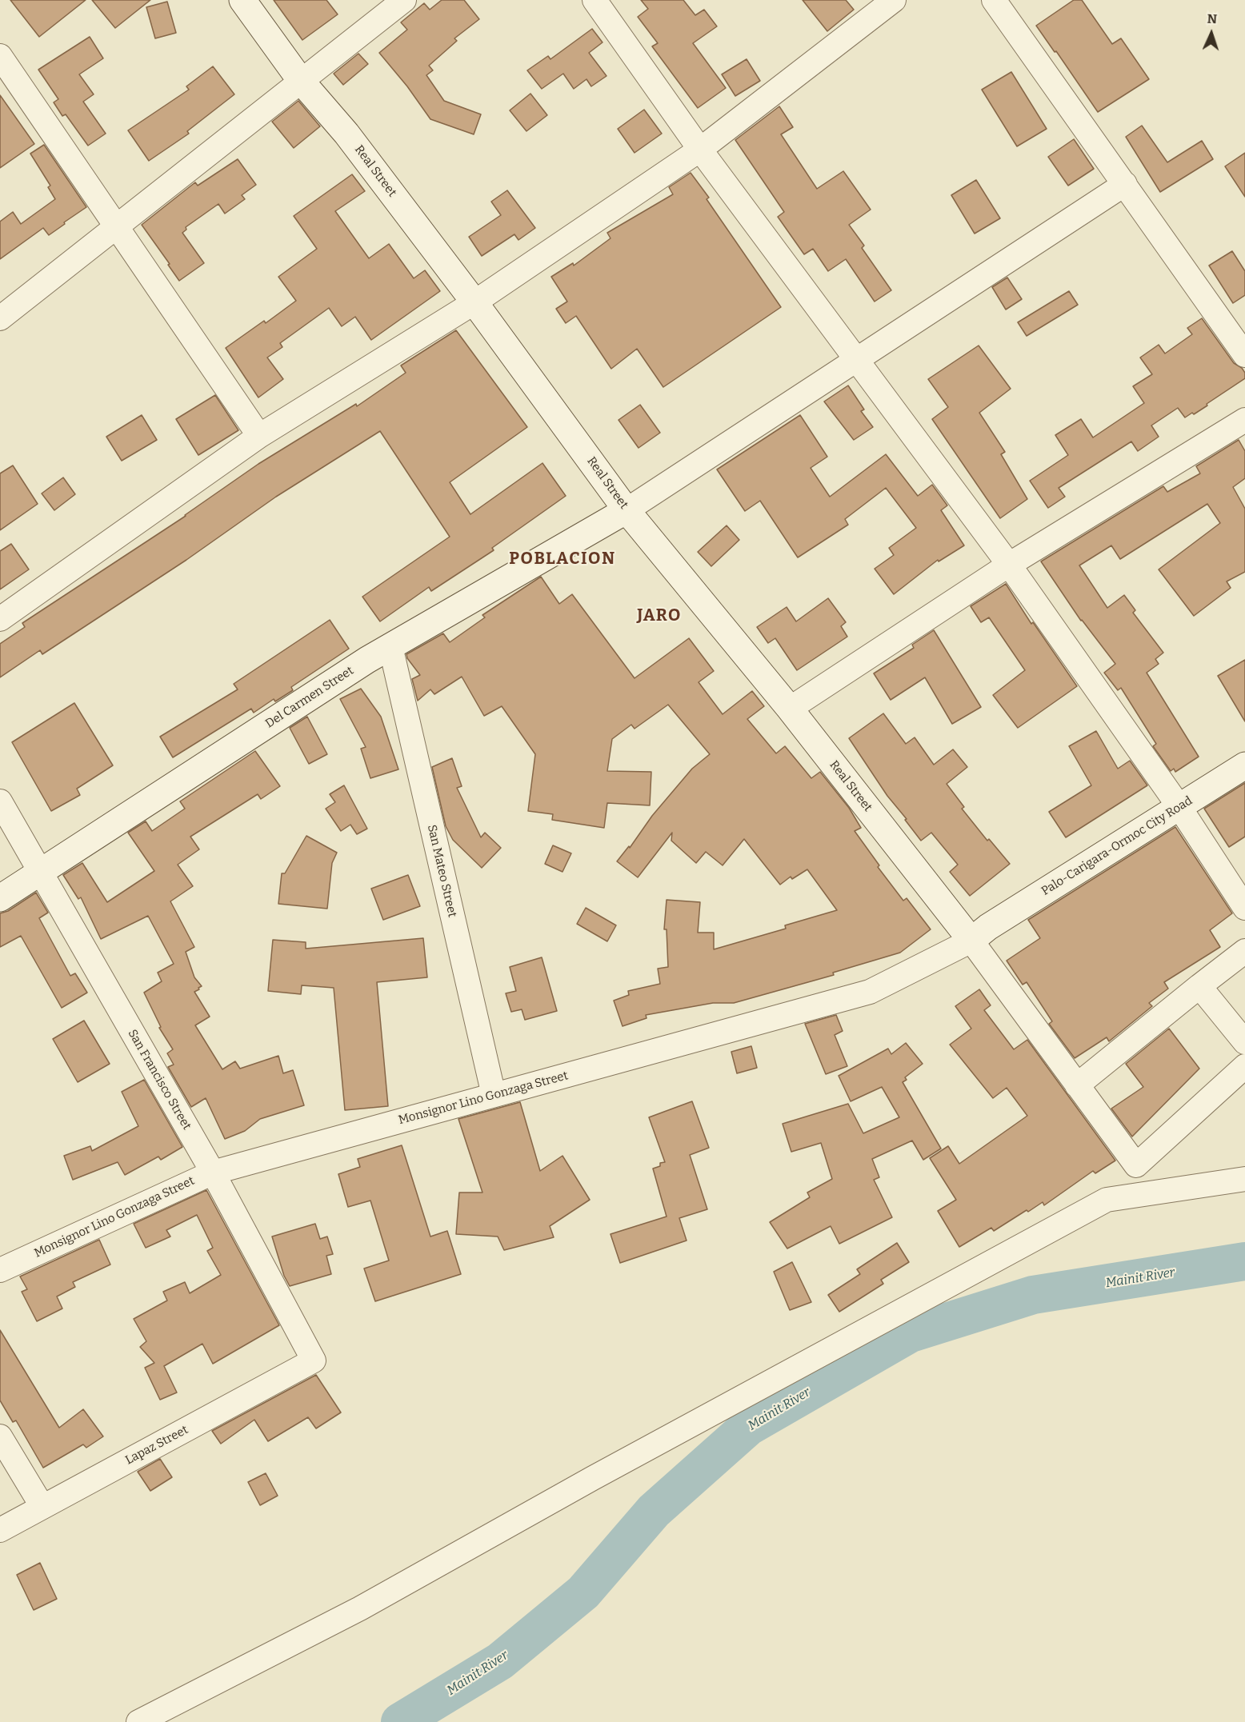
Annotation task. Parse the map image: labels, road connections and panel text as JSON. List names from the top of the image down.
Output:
{
  "streets": {
    "main road": ["Real Street", "Del Carmen Street", "Palo-Carigara-Ormoc City Road"],
    "street": [
      "San Mateo Street",
      "San Francisco Street",
      "Monsignor Lino Gonzaga Street",
      "Lapaz Street"
    ]
  },
  "crossings": [
    ["Real Street", "Del Carmen Street"],
    ["Real Street", "Palo-Carigara-Ormoc City Road"],
    ["Real Street", "Monsignor Lino Gonzaga Street"],
    ["Del Carmen Street", "San Mateo Street"],
    ["Del Carmen Street", "San Francisco Street"],
    ["Palo-Carigara-Ormoc City Road", "Monsignor Lino Gonzaga Street"],
    ["San Mateo Street", "Monsignor Lino Gonzaga Street"],
    ["San Francisco Street", "Monsignor Lino Gonzaga Street"],
    ["San Francisco Street", "Lapaz Street"]
  ],
  "districts": ["POBLACION", "JARO"],
  "water": ["Mainit River"],
  "north": "top"
}
